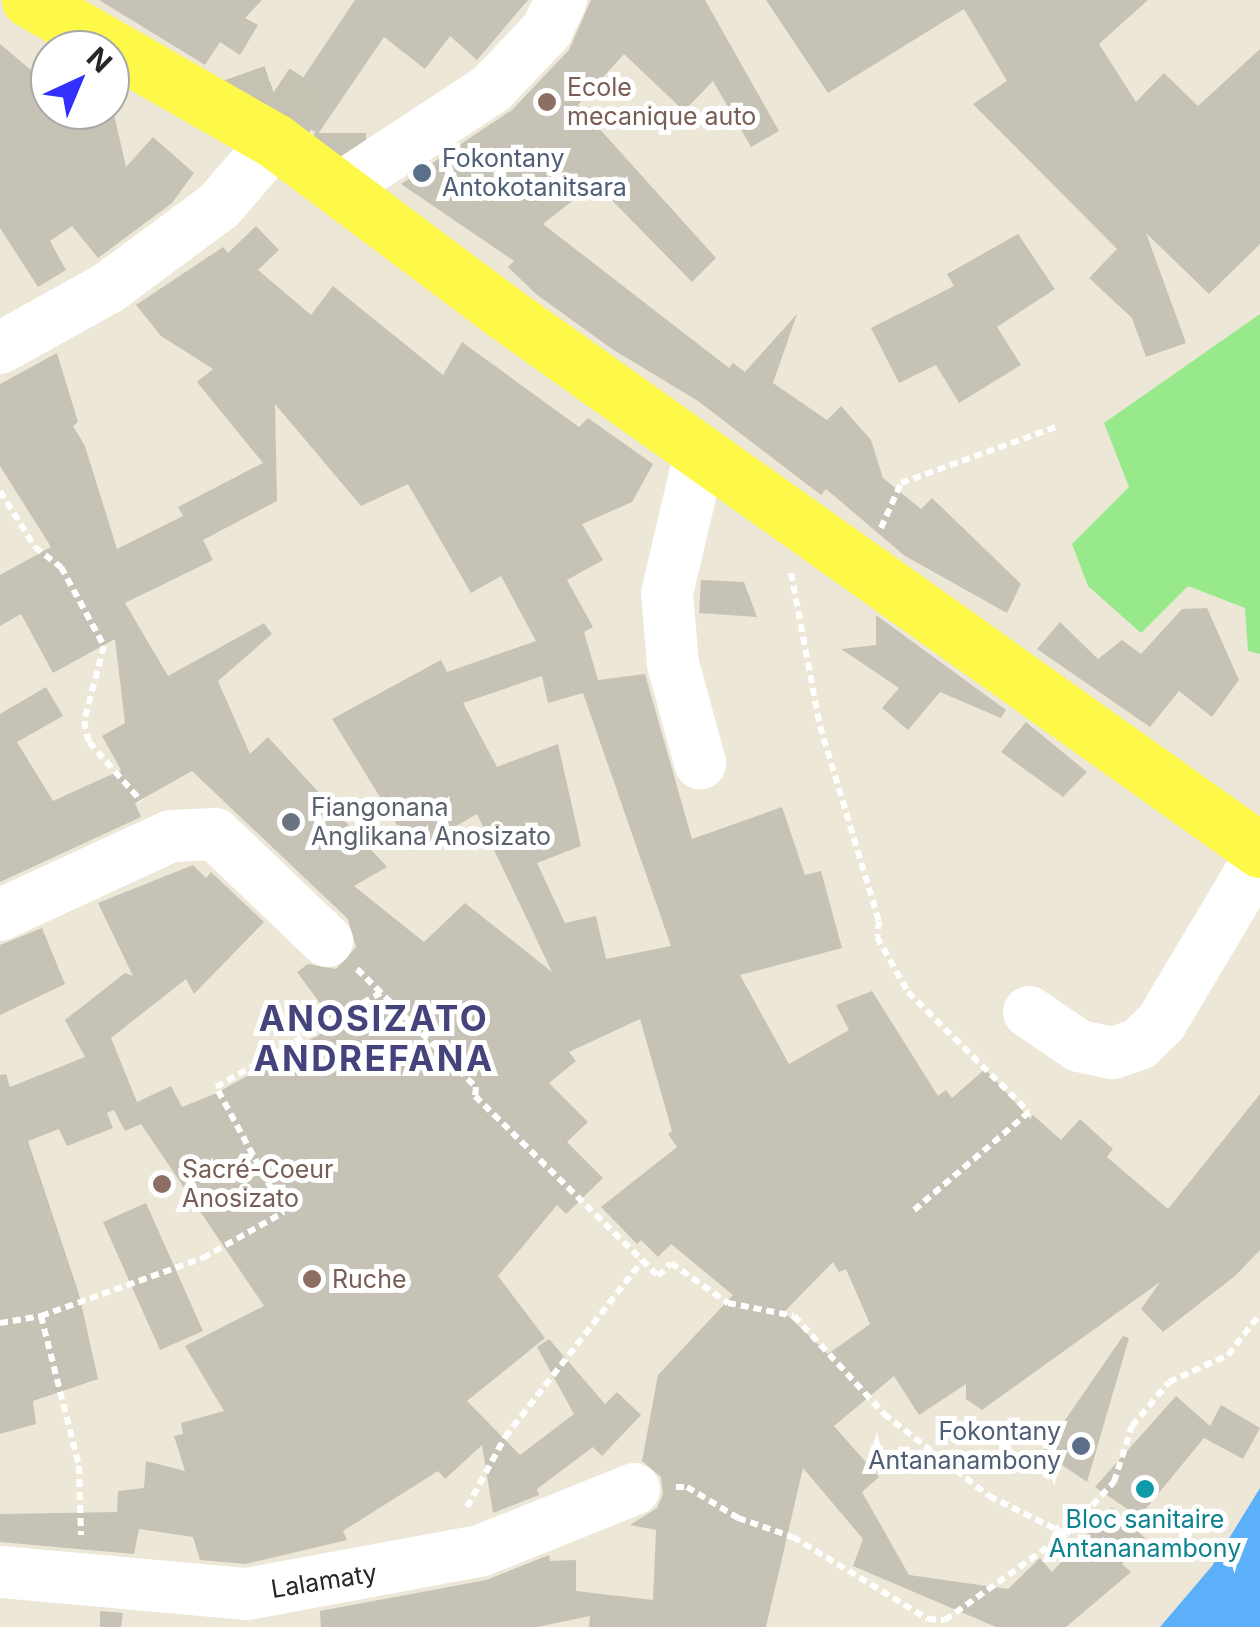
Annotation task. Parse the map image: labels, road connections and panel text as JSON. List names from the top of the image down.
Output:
{
  "streets": {
    "street": ["Lalamaty"]
  },
  "districts": ["ANOSIZATO ANDREFANA"],
  "places": [
    "Ecole mecanique auto",
    "Fokontany Antokotanitsara",
    "Fiangonana Anglikana Anosizato",
    "Sacré-Coeur Anosizato",
    "Ruche",
    "Fokontany Antananambony",
    "Bloc sanitaire Antananambony"
  ],
  "north": "top right"
}
